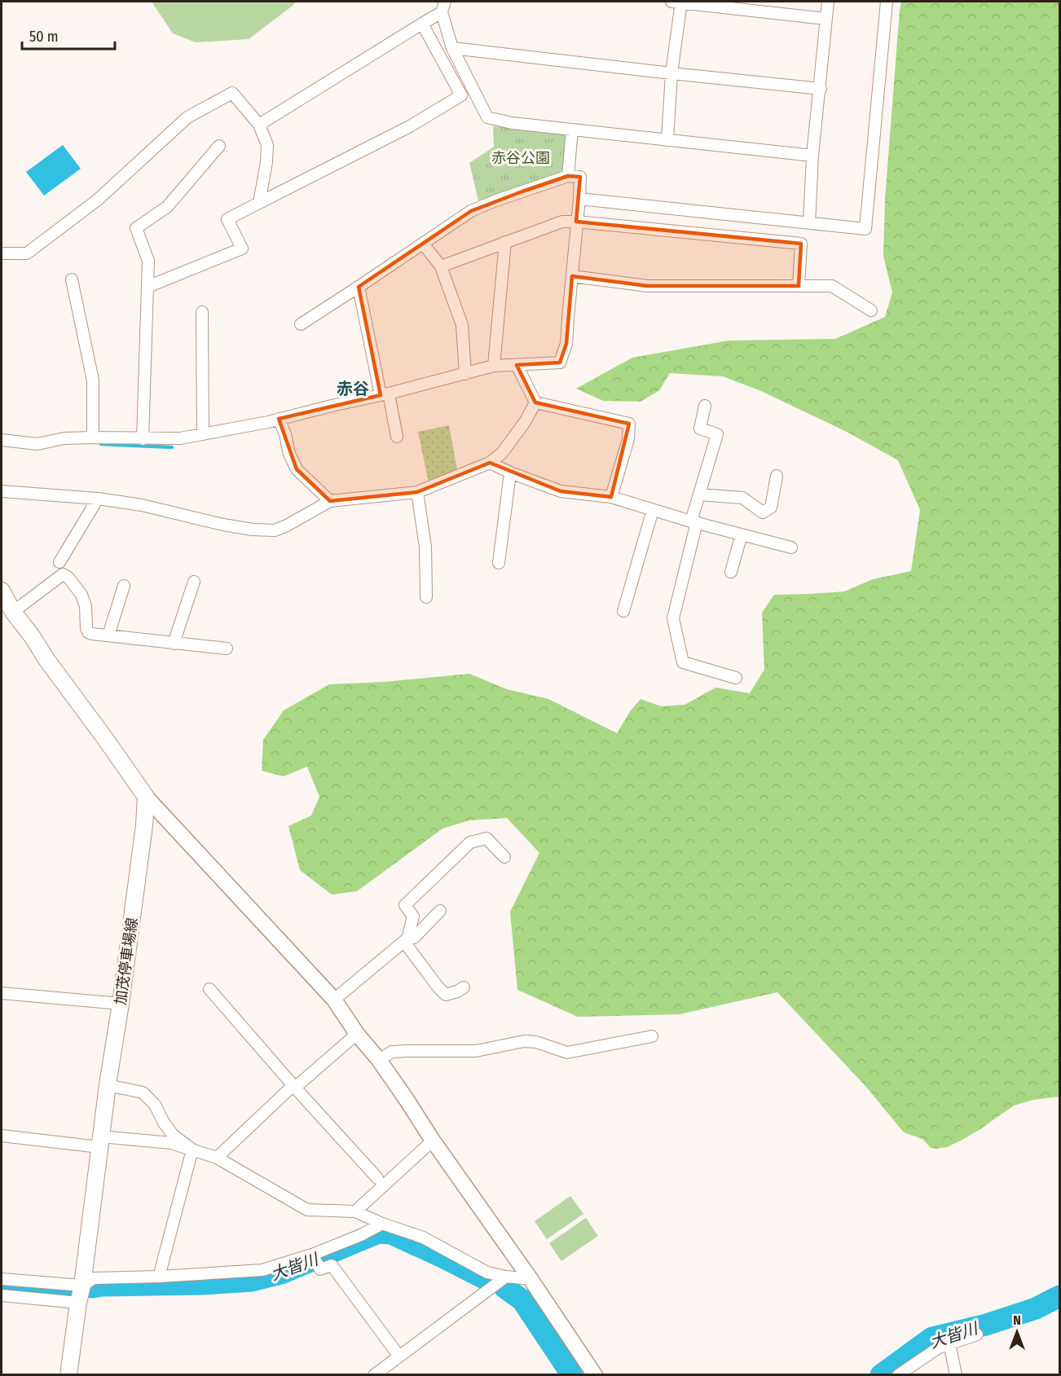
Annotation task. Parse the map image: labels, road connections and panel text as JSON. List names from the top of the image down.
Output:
{
  "streets": {
    "main road": ["加茂停車場線"]
  },
  "districts": ["赤谷"],
  "water": ["大皆川"],
  "parks": ["赤谷公園"],
  "scale_bar": "50 m",
  "north": "top"
}
